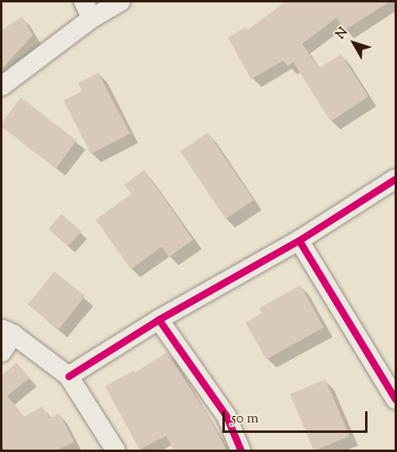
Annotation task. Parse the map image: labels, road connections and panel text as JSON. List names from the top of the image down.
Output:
{
  "scale_bar": "50 m",
  "north": "top left"
}
